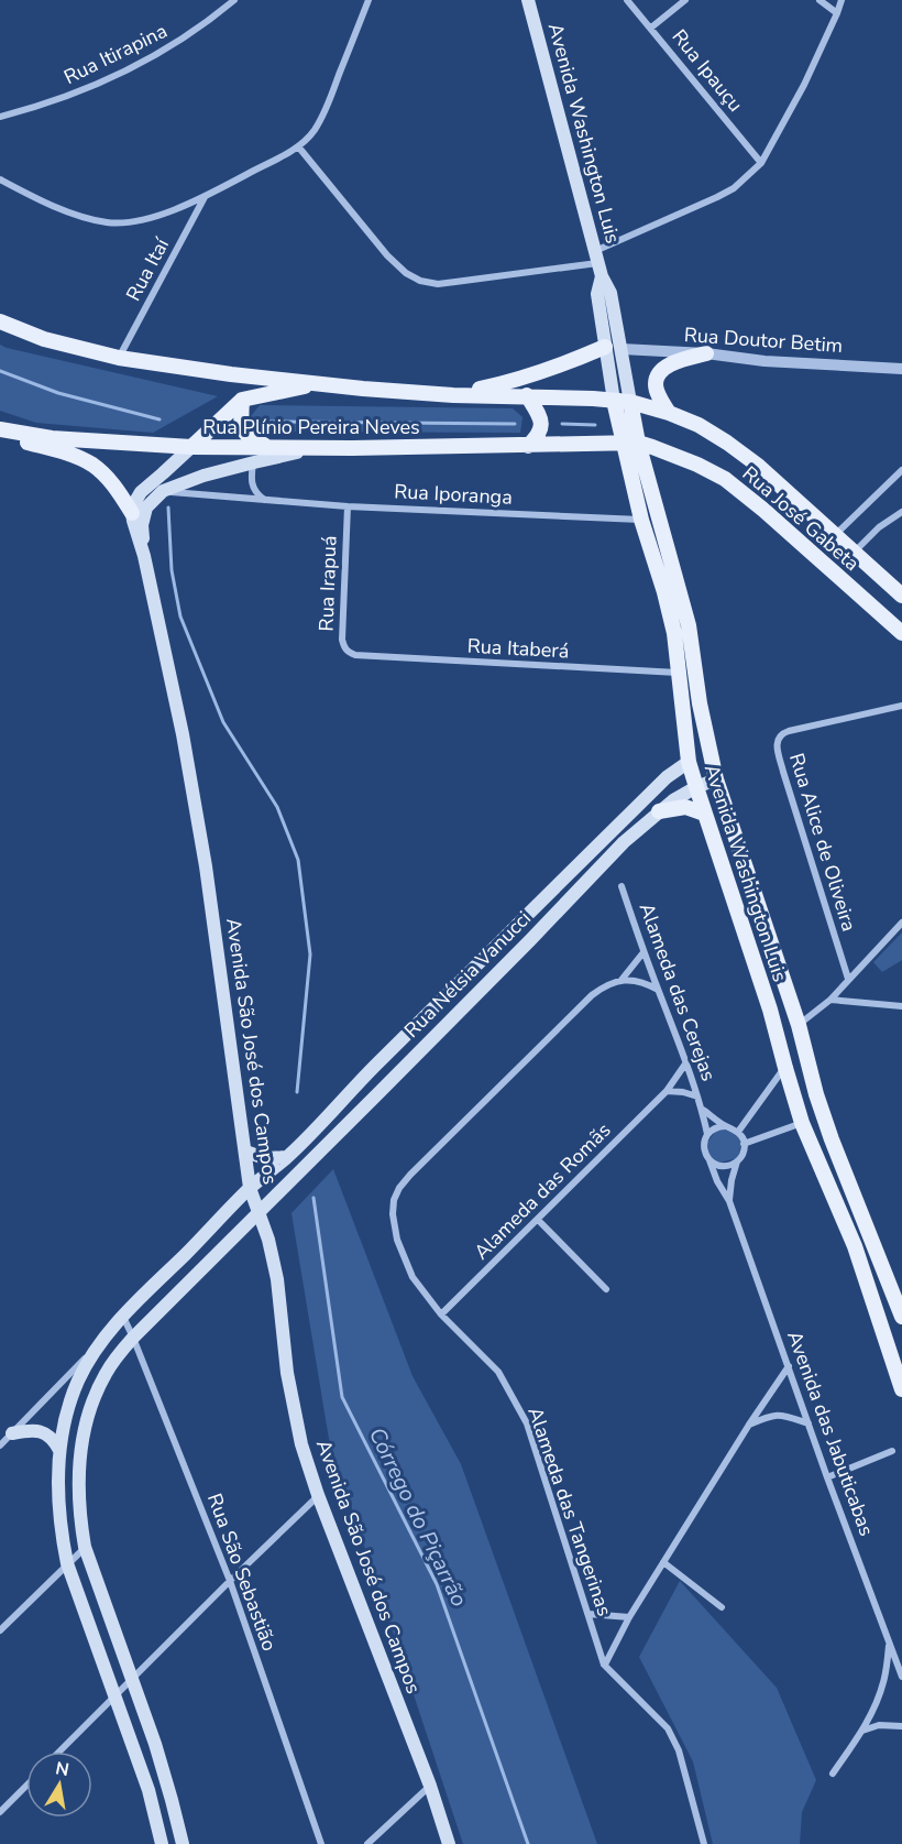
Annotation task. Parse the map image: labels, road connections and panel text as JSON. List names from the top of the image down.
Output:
{
  "streets": {
    "main road": [
      "Avenida Washington Luis",
      "Rua Plínio Pereira Neves",
      "Rua José Gabeta",
      "Rua Nélsia Vanucci",
      "Avenida São José dos Campos"
    ],
    "street": [
      "Rua Itirapina",
      "Rua Ipauçu",
      "Rua Itaí",
      "Rua Doutor Betim",
      "Rua Iporanga",
      "Rua Irapuá",
      "Rua Itaberá",
      "Rua Alice de Oliveira",
      "Alameda das Cerejas",
      "Alameda das Romãs",
      "Avenida das Jabuticabas",
      "Alameda das Tangerinas",
      "Rua São Sebastião"
    ]
  },
  "crossings": [
    ["Avenida Washington Luis", "Rua Doutor Betim"],
    ["Avenida Washington Luis", "Rua Plínio Pereira Neves"],
    ["Avenida Washington Luis", "Rua Iporanga"],
    ["Avenida Washington Luis", "Rua José Gabeta"],
    ["Avenida Washington Luis", "Rua Itaberá"],
    ["Avenida Washington Luis", "Rua Nélsia Vanucci"],
    ["Rua Plínio Pereira Neves", "Rua José Gabeta"],
    ["Rua Iporanga", "Rua Irapuá"],
    ["Rua Iporanga", "Avenida São José dos Campos"],
    ["Rua Irapuá", "Rua Itaberá"],
    ["Rua Nélsia Vanucci", "Avenida São José dos Campos"],
    ["Rua Nélsia Vanucci", "Rua São Sebastião"],
    ["Alameda das Cerejas", "Alameda das Romãs"],
    ["Alameda das Cerejas", "Avenida das Jabuticabas"],
    ["Alameda das Cerejas", "Alameda das Tangerinas"],
    ["Alameda das Romãs", "Alameda das Tangerinas"]
  ],
  "water": ["Córrego do Piçarrão"],
  "north": "top"
}
